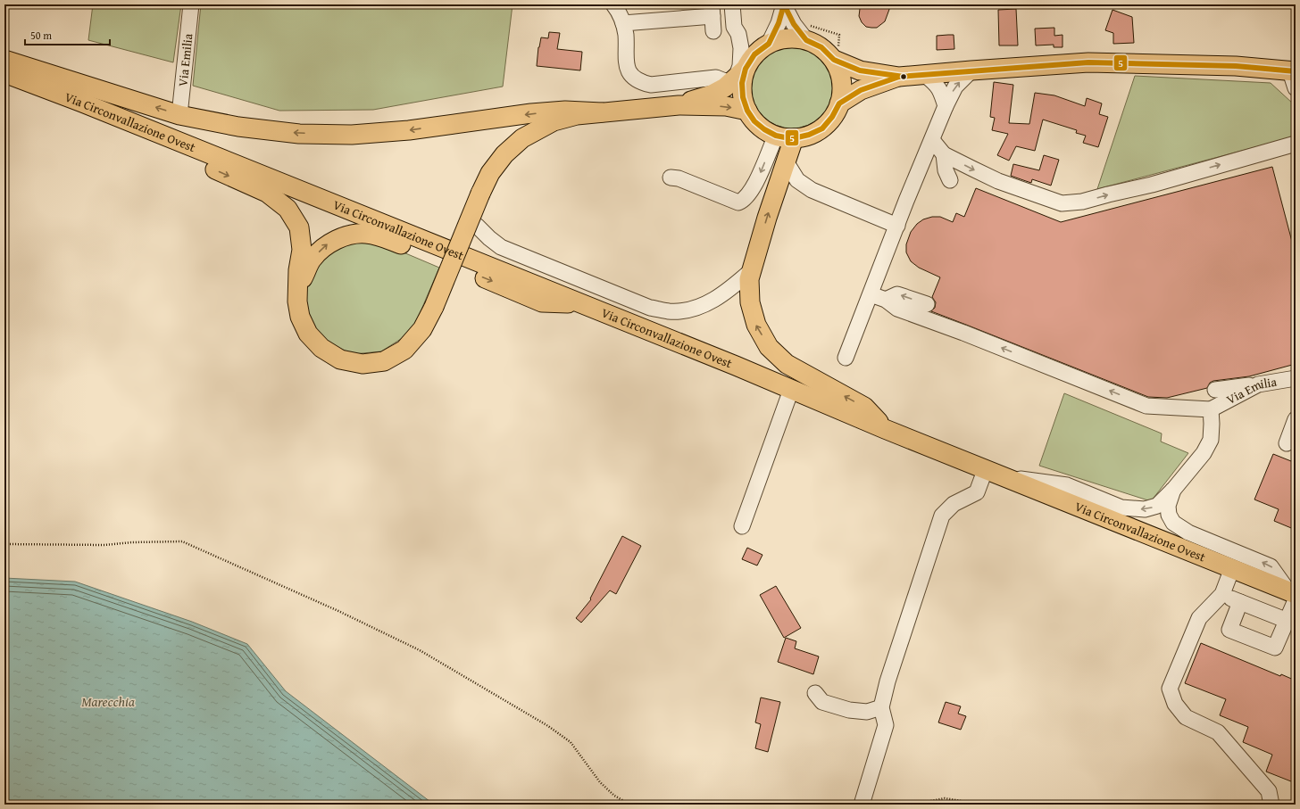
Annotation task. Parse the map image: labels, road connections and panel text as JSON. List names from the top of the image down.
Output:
{
  "streets": {
    "main road": ["Via Circonvallazione Ovest"],
    "street": ["Via Emilia"]
  },
  "water": ["Marecchia"],
  "lines": ["transit line 5"],
  "scale_bar": "50 m"
}
